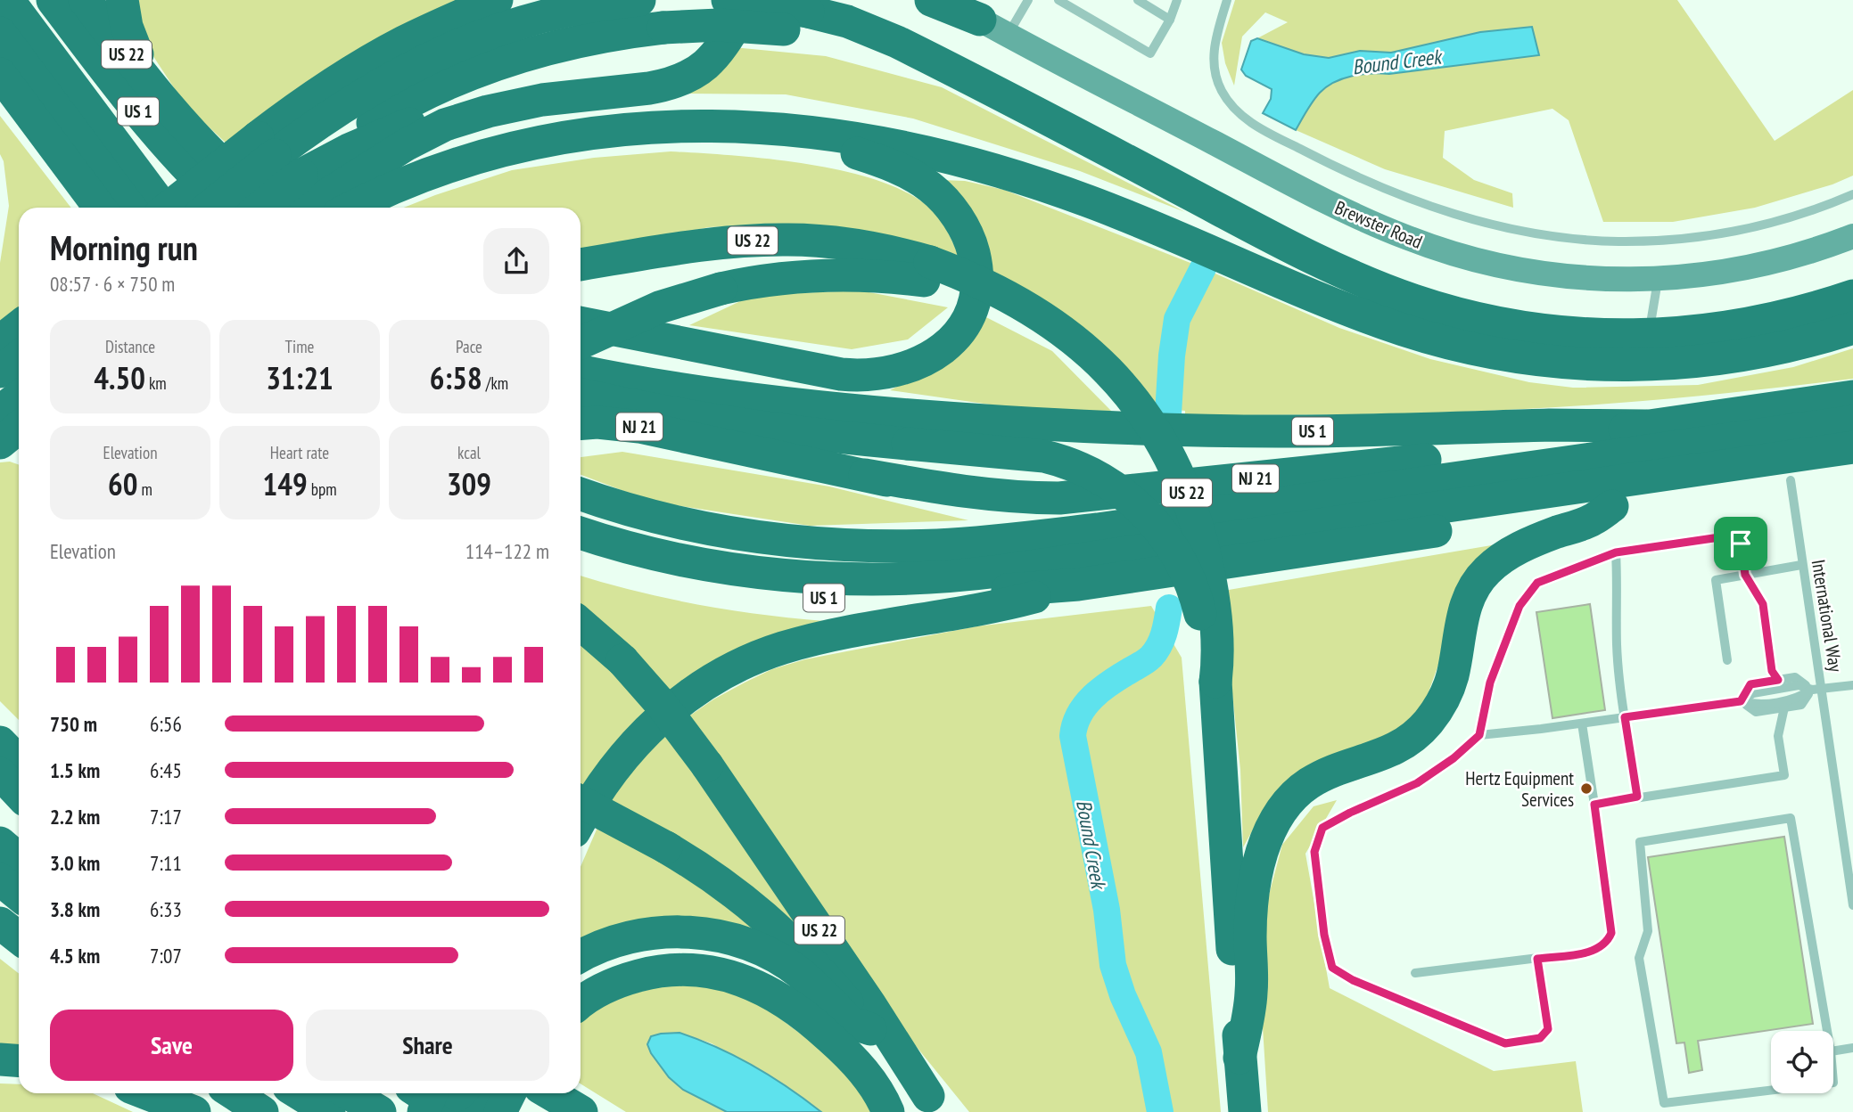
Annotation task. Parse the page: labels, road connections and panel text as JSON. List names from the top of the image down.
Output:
{
  "streets": {
    "highway": ["US 22", "US 1", "NJ 21"],
    "street": ["Brewster Road"],
    "lane": ["International Way"]
  },
  "crossings": [
    ["US 22", "US 1"],
    ["US 1", "NJ 21"],
    ["US 1", "International Way"]
  ],
  "water": ["Bound Creek"],
  "places": ["Hertz Equipment Services"],
  "page": {
    "heading": ["Morning run", "08:57 · 6 × 750 m"],
    "stats": [
      ["Distance", "4.50 km"],
      ["Time", "31:21"],
      ["Pace", "6:58 /km"],
      ["Elevation", "60 m"],
      ["Heart rate", "149 bpm"],
      ["kcal", "309"]
    ],
    "chart": ["Elevation", "114–122 m"],
    "list": [
      {
        "name": "750 m",
        "note": "6:56"
      },
      {
        "name": "1.5 km",
        "note": "6:45"
      },
      {
        "name": "2.2 km",
        "note": "7:17"
      },
      {
        "name": "3.0 km",
        "note": "7:11"
      },
      {
        "name": "3.8 km",
        "note": "6:33"
      },
      {
        "name": "4.5 km",
        "note": "7:07"
      }
    ],
    "buttons": ["Save", "Share"]
  }
}
